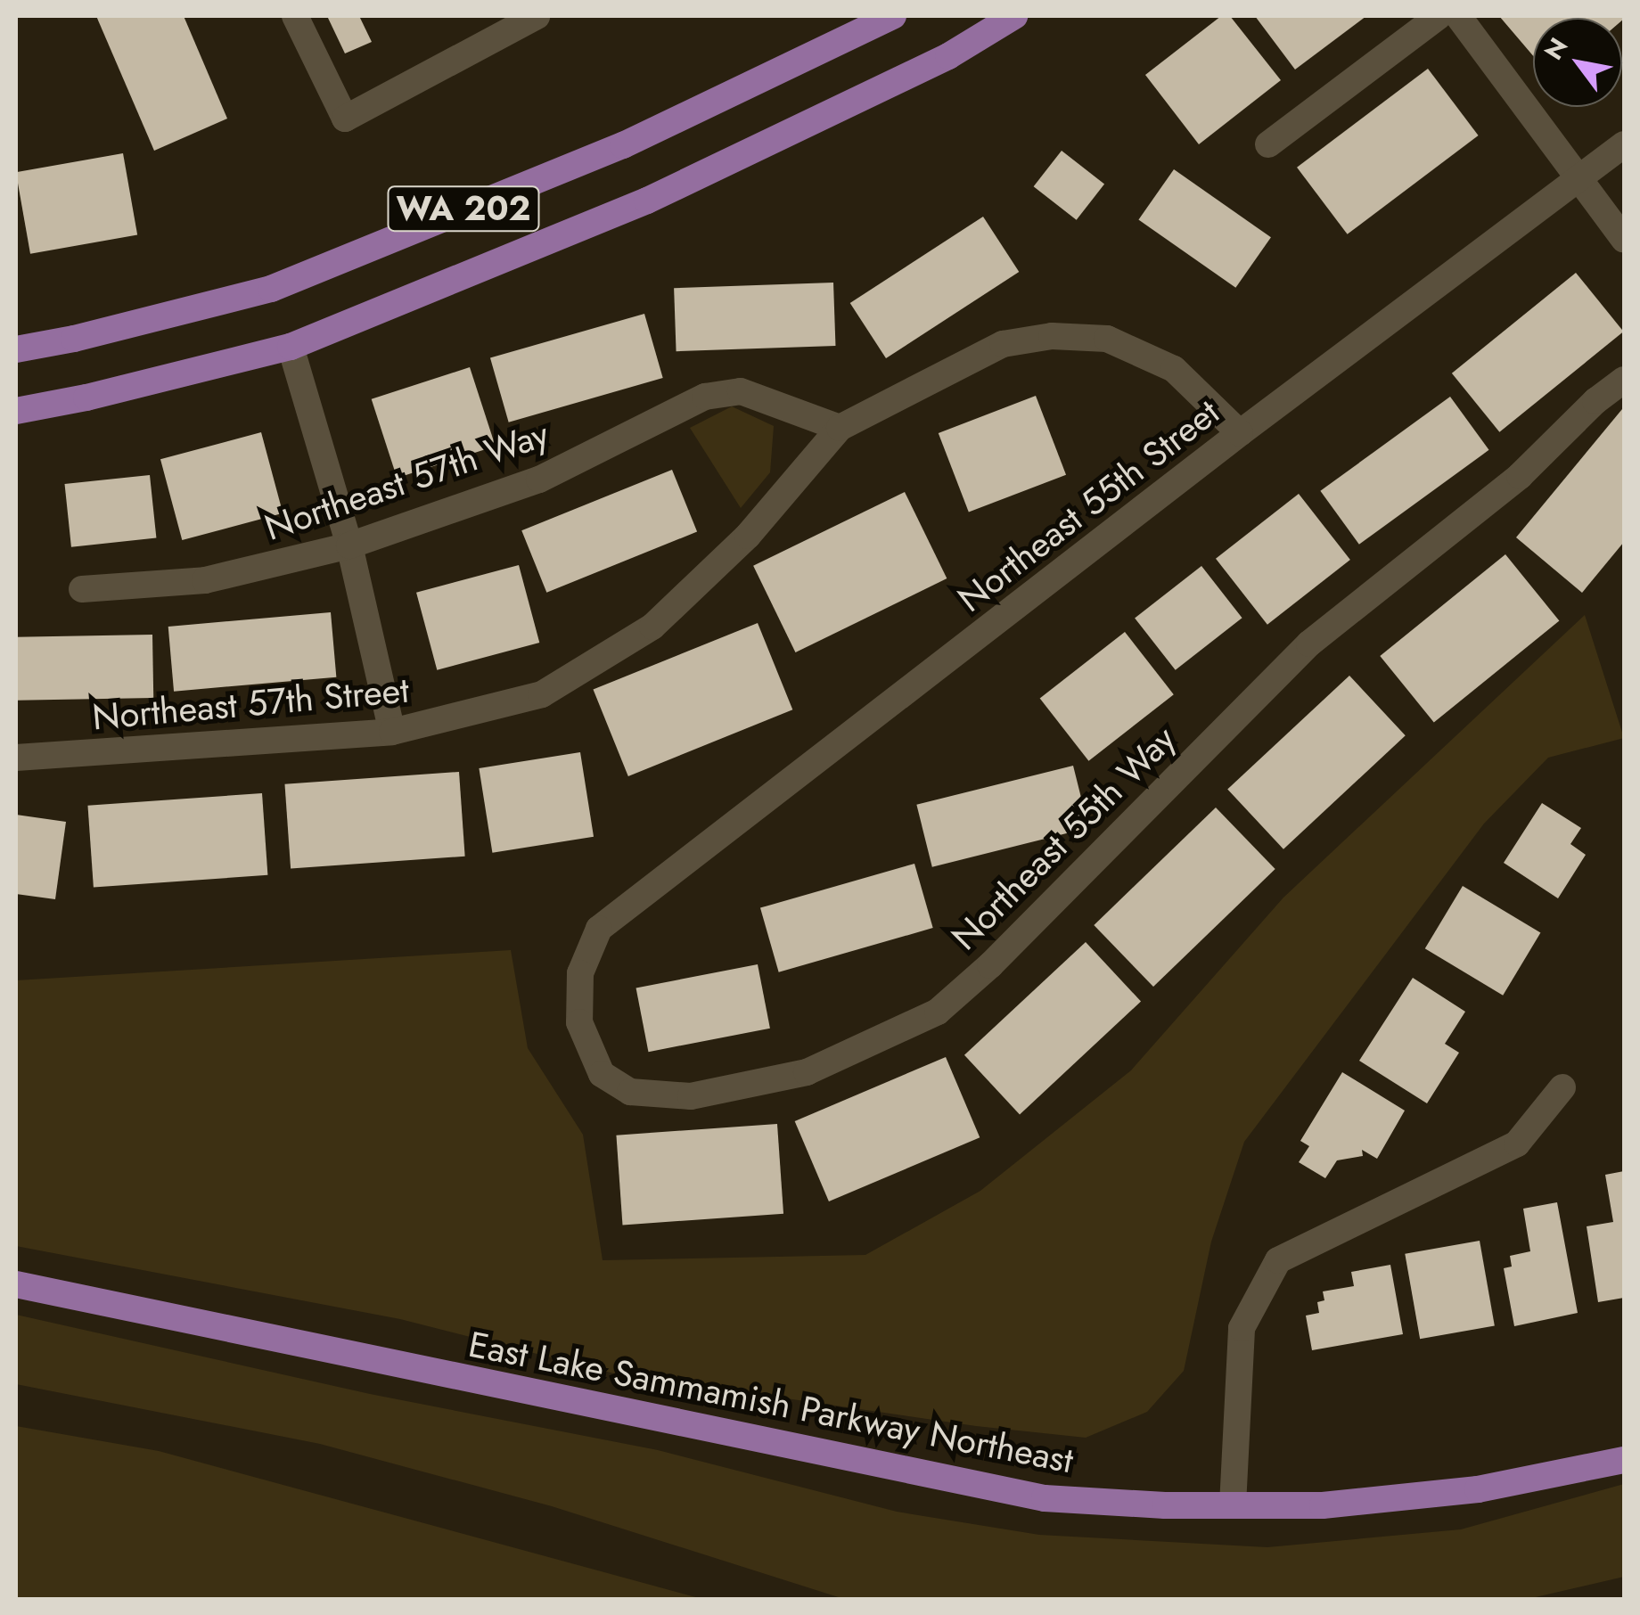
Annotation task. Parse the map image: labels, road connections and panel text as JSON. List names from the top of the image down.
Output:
{
  "streets": {
    "main road": ["WA 202", "East Lake Sammamish Parkway Northeast"],
    "street": [
      "Northeast 57th Way",
      "Northeast 55th Street",
      "Northeast 57th Street",
      "Northeast 55th Way"
    ]
  },
  "crossings": [
    ["Northeast 57th Way", "Northeast 57th Street"],
    ["Northeast 55th Street", "Northeast 57th Street"],
    ["Northeast 55th Street", "Northeast 55th Way"]
  ],
  "north": "top left"
}
